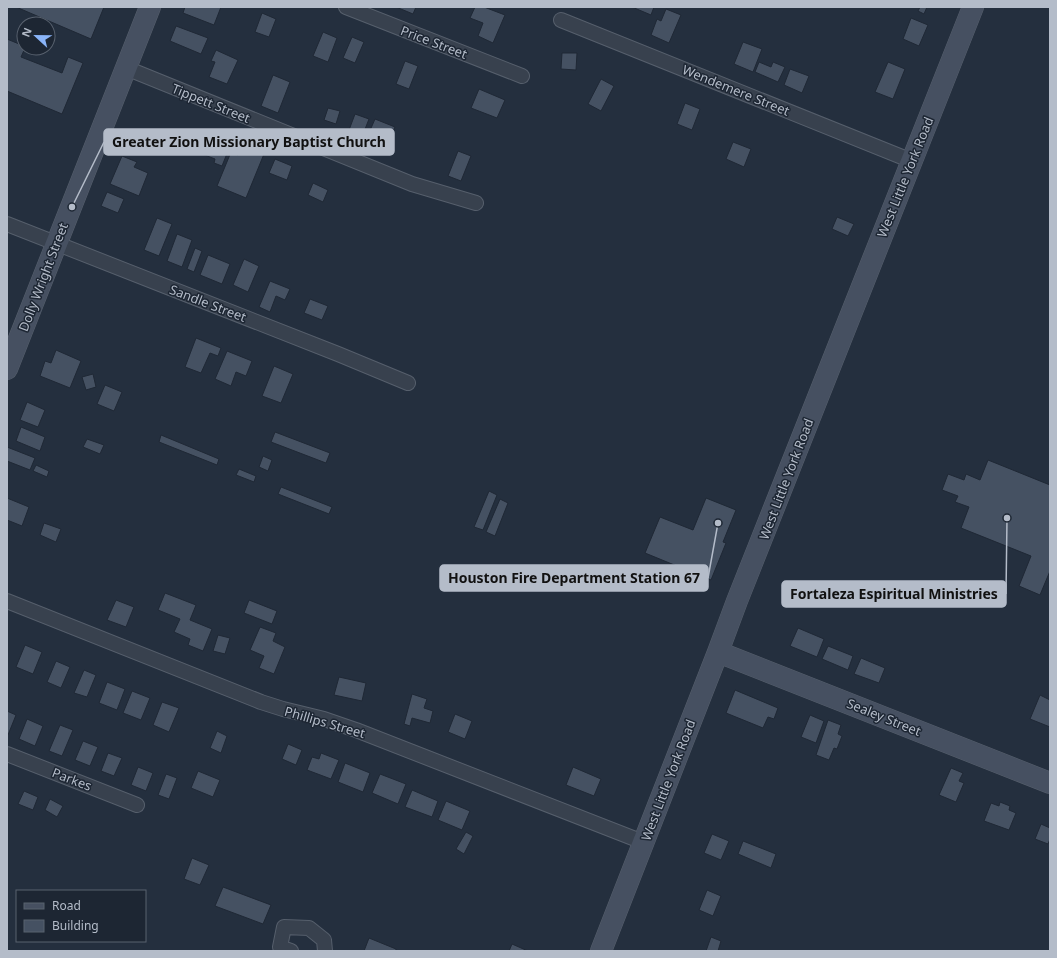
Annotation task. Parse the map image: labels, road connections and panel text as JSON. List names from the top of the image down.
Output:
{
  "streets": {
    "street": [
      "Price Street",
      "Wendemere Street",
      "Tippett Street",
      "West Little York Road",
      "Dolly Wright Street",
      "Sandle Street",
      "Sealey Street",
      "Phillips Street",
      "Parkes"
    ]
  },
  "crossings": [
    ["Wendemere Street", "West Little York Road"],
    ["Tippett Street", "Dolly Wright Street"],
    ["West Little York Road", "Sealey Street"],
    ["West Little York Road", "Phillips Street"],
    ["Dolly Wright Street", "Sandle Street"]
  ],
  "places": ["Greater Zion Missionary Baptist Church", "Fortaleza Espiritual Ministries", "Houston Fire Department Station 67"],
  "legend": ["Road", "Building"],
  "north": "left"
}
